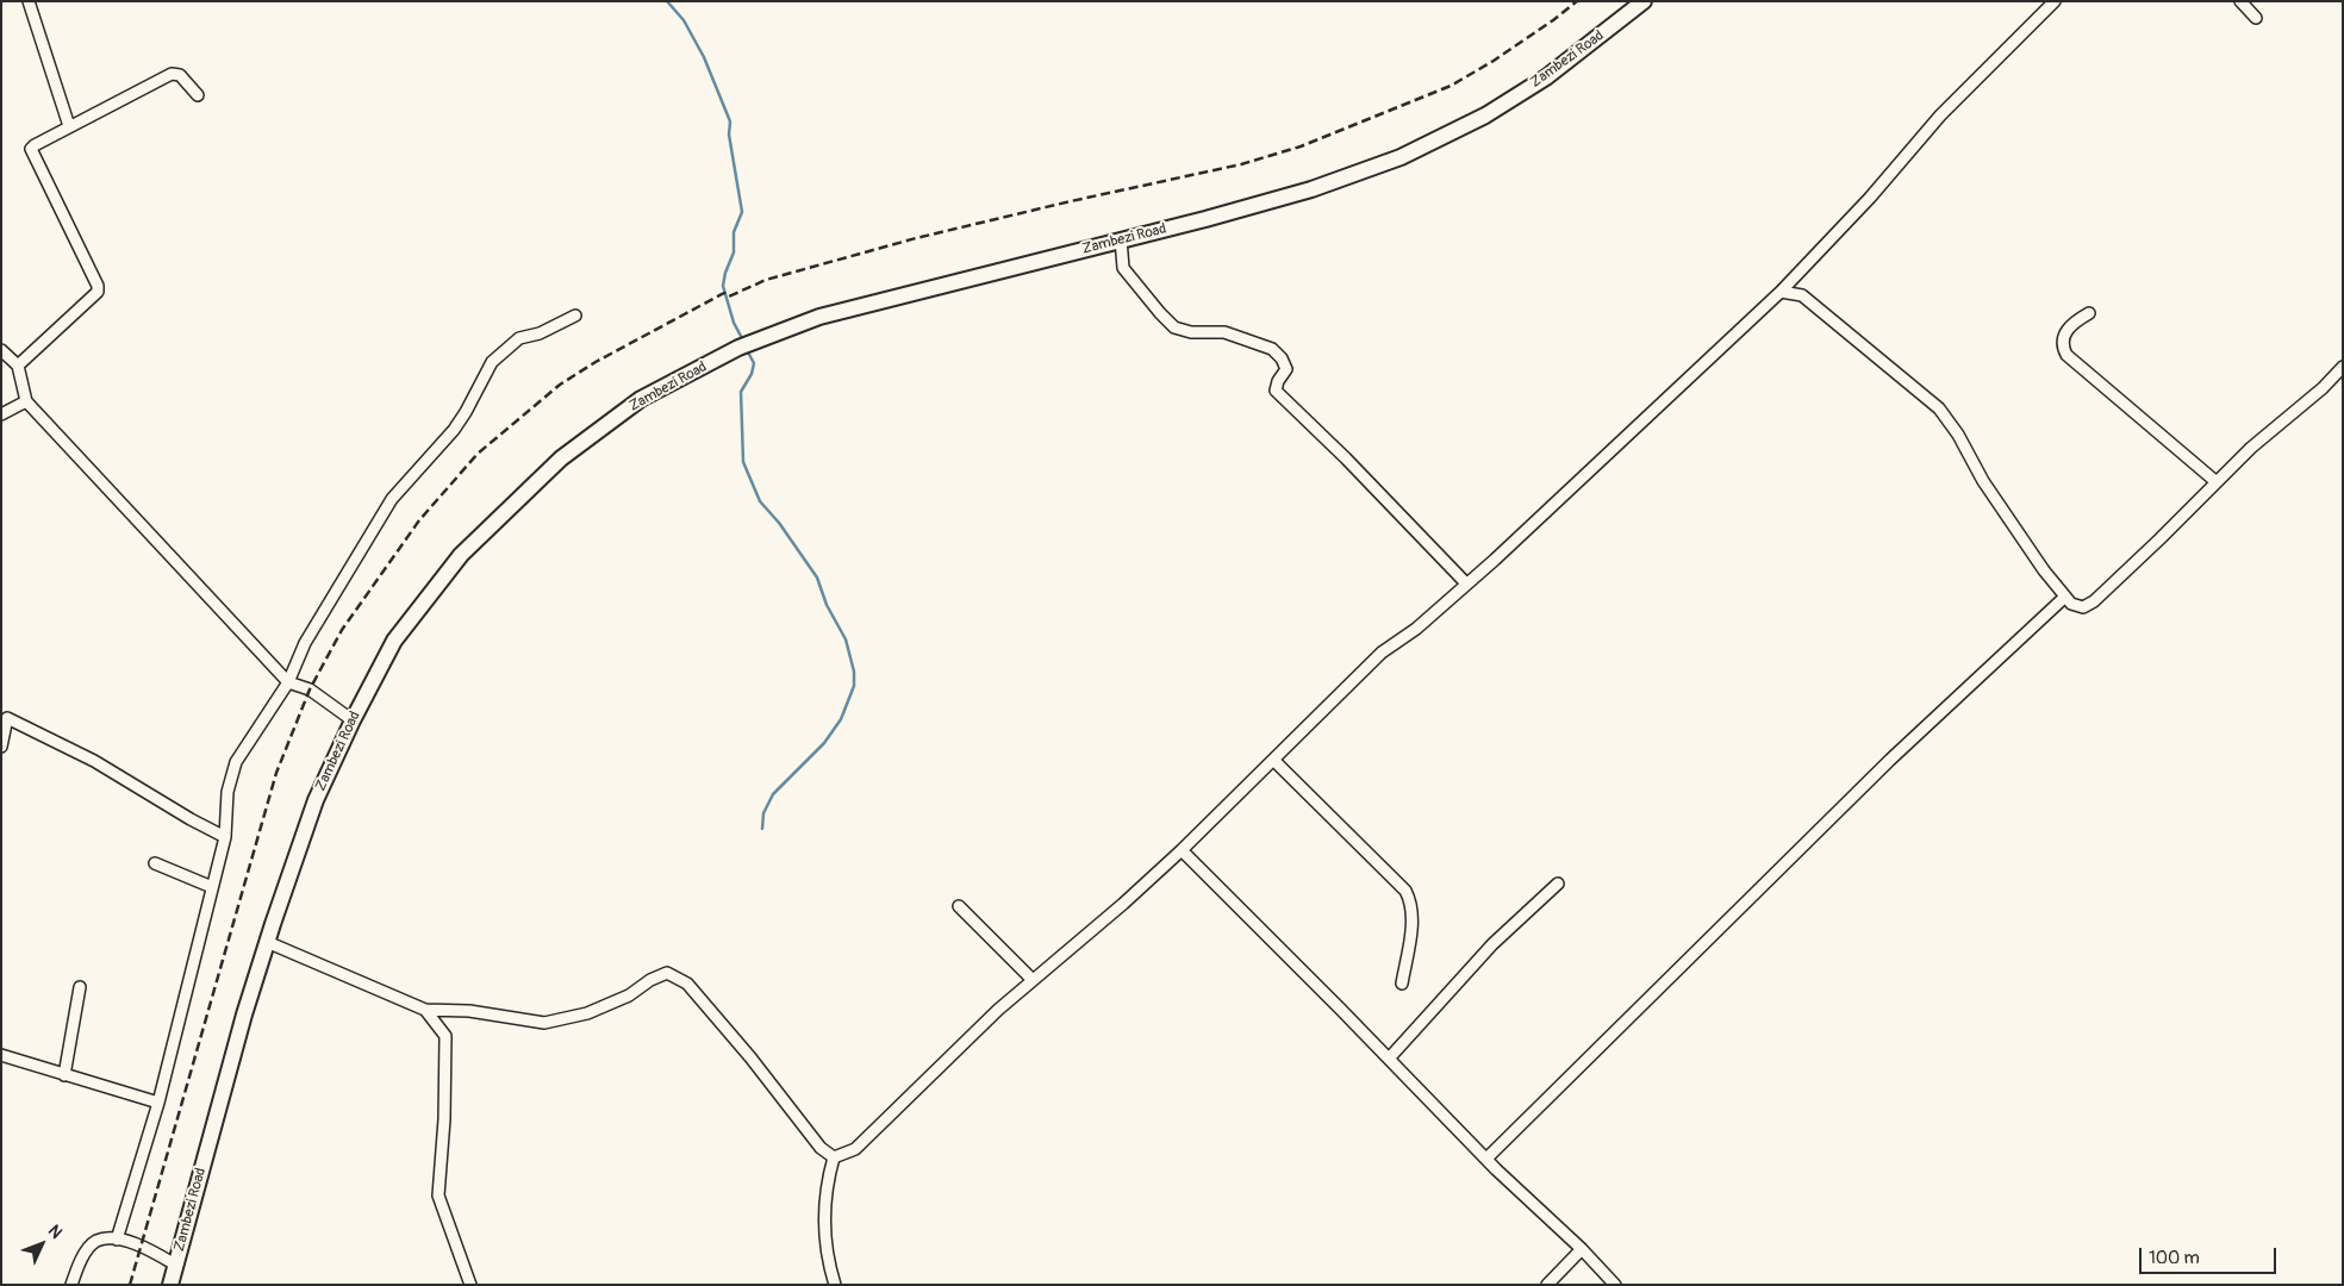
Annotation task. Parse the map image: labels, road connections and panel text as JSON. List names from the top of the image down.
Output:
{
  "streets": {
    "main road": ["Zambezi Road"]
  },
  "scale_bar": "100 m",
  "north": "top right"
}
